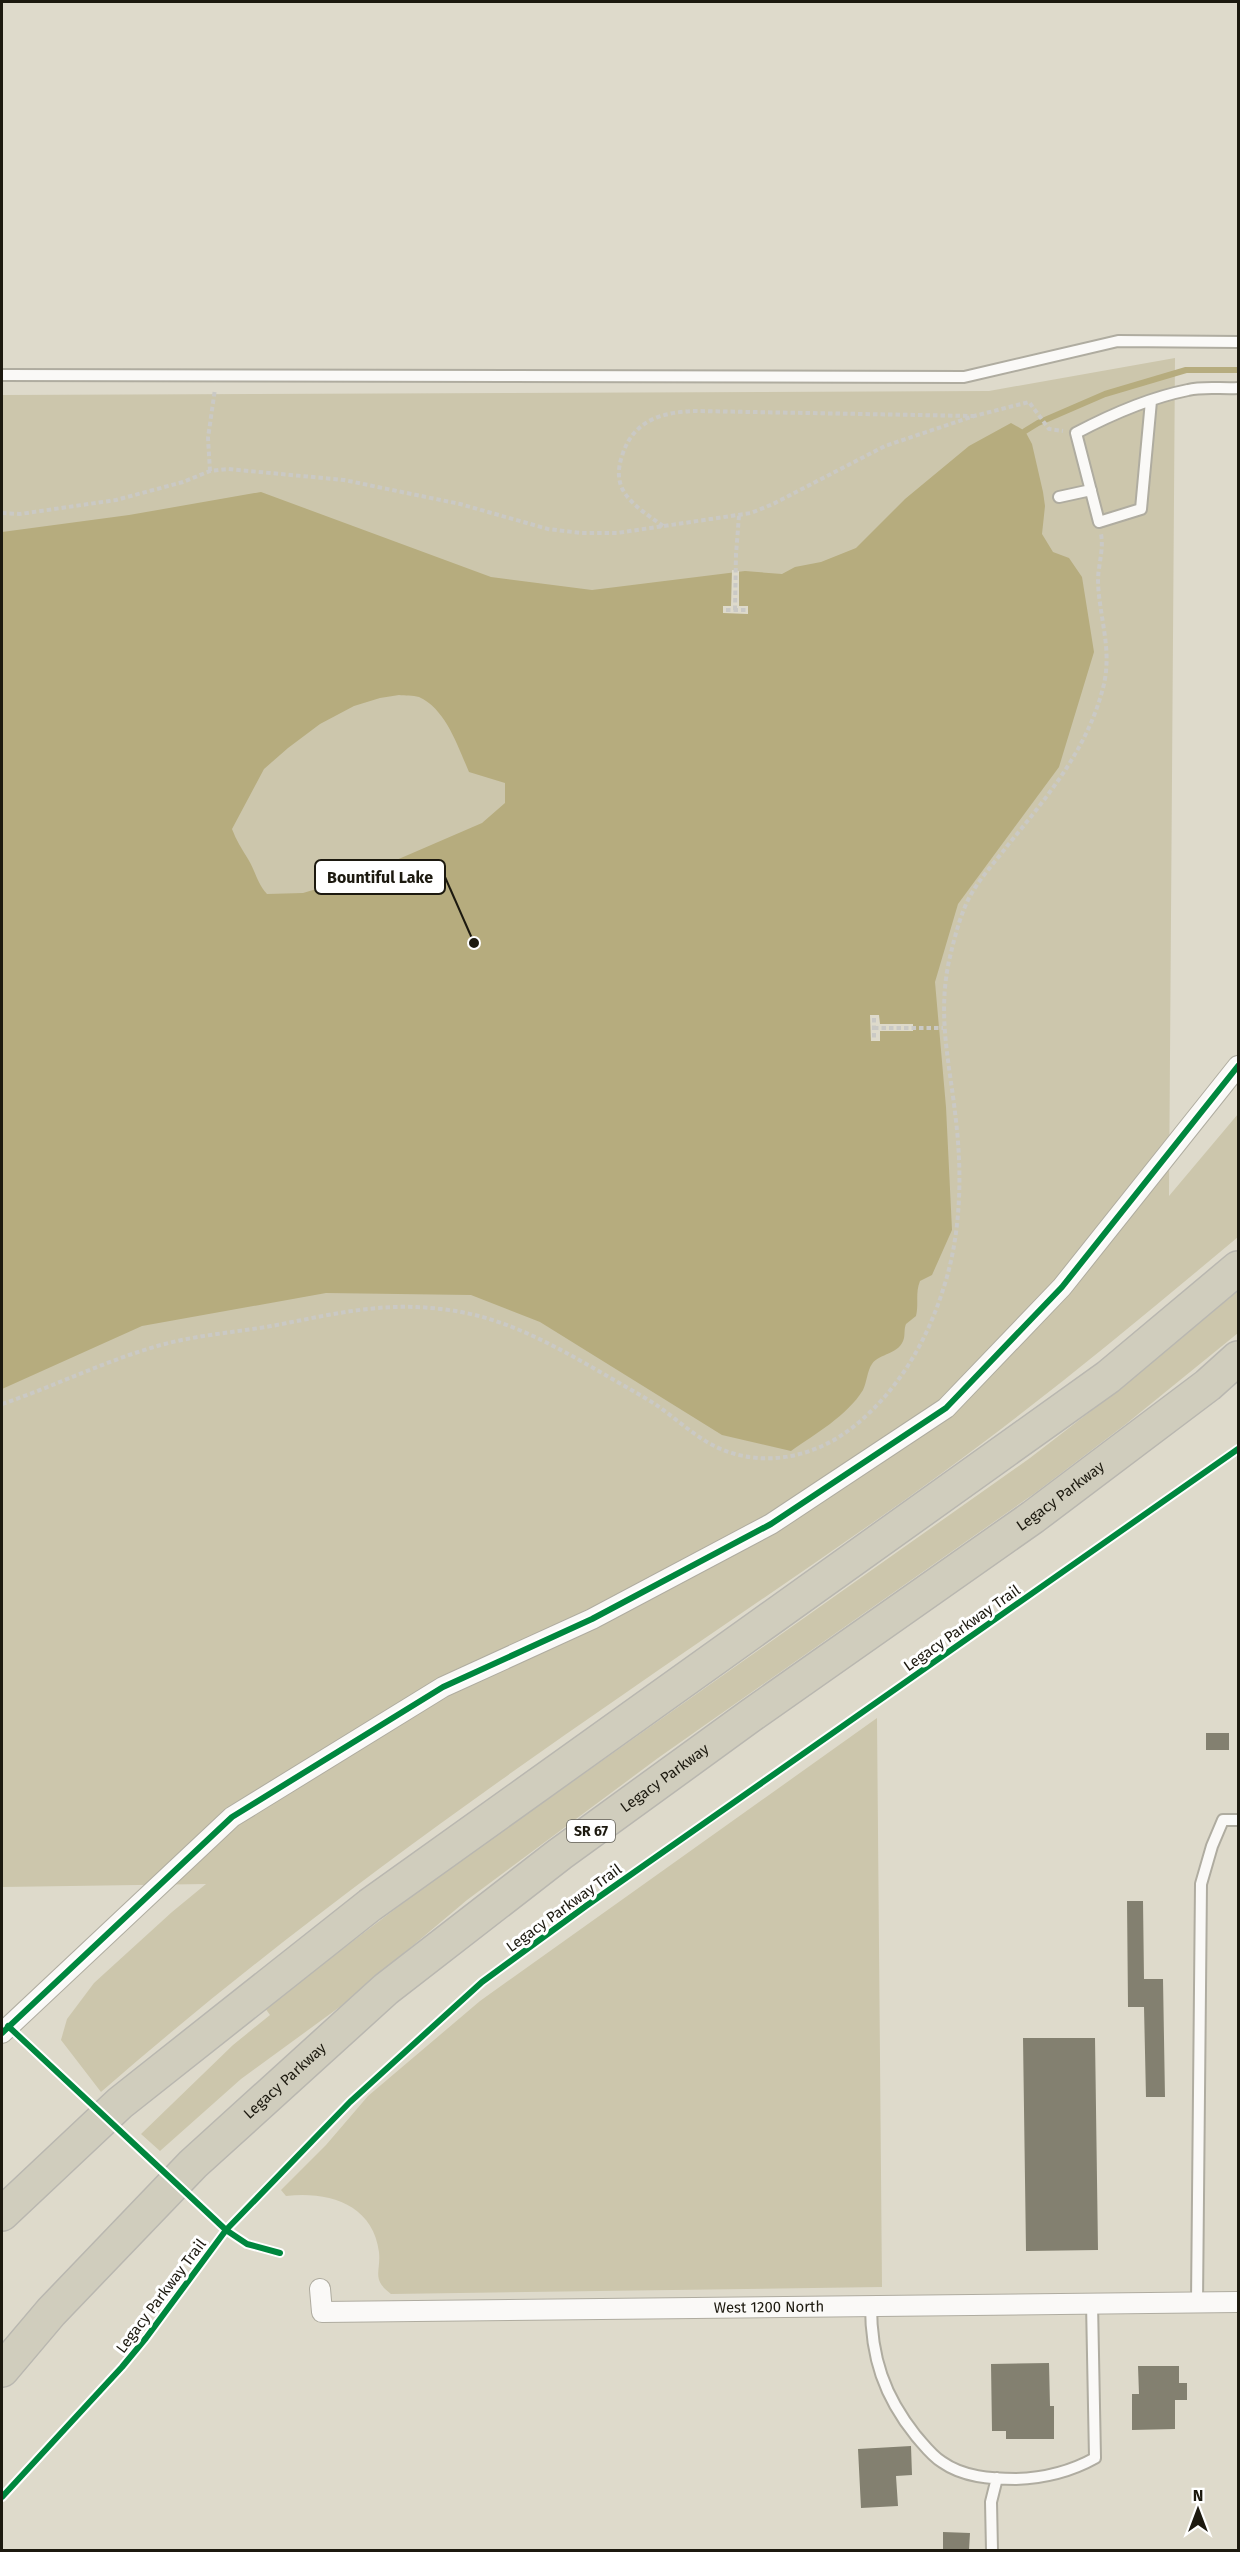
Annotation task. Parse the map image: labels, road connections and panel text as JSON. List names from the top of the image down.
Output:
{
  "streets": {
    "highway": ["Legacy Parkway", "SR 67"],
    "street": ["West 1200 North"],
    "cycle path": ["Legacy Parkway Trail"]
  },
  "places": ["Bountiful Lake"],
  "north": "top"
}
